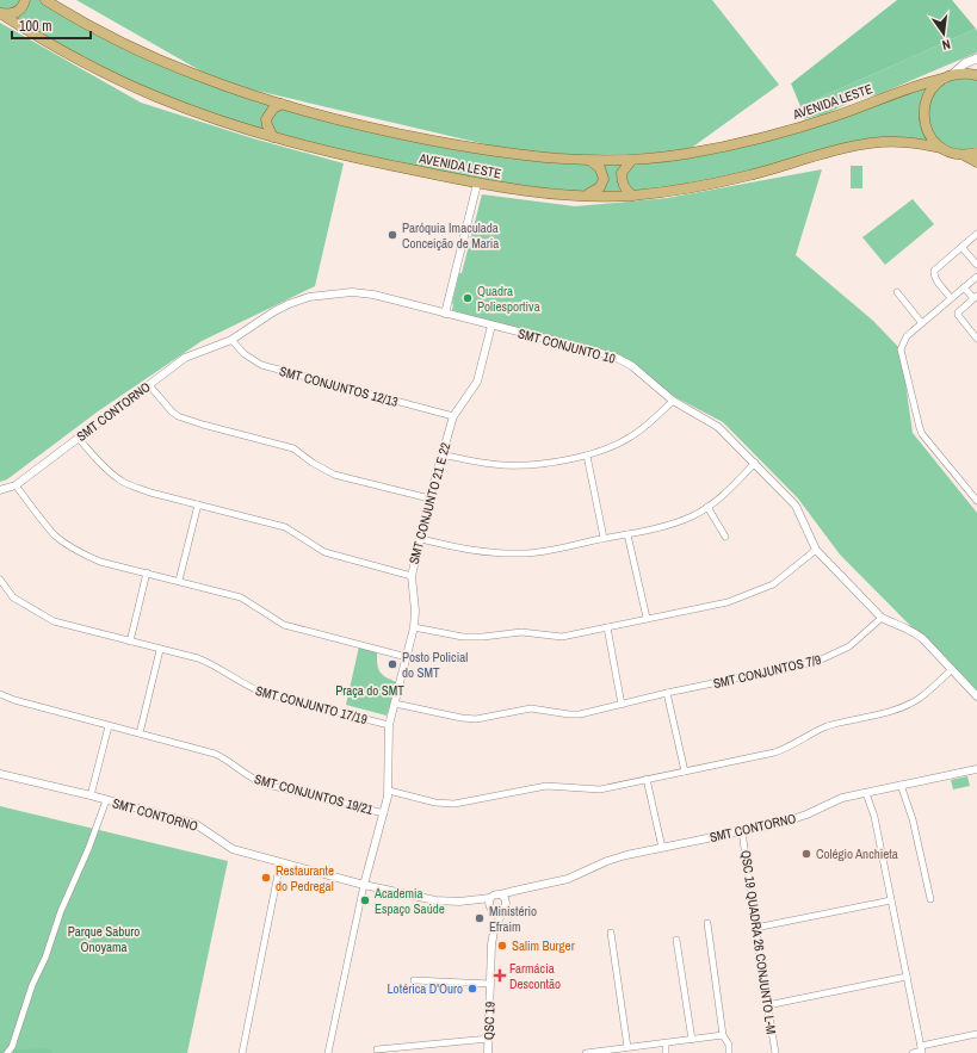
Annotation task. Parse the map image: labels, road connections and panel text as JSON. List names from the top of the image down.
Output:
{
  "streets": {
    "main road": ["AVENIDA LESTE"],
    "street": [
      "SMT CONJUNTO 10",
      "SMT CONJUNTOS 12/13",
      "SMT CONTORNO",
      "SMT CONJUNTO 21 E 22",
      "SMT CONJUNTOS 7/9",
      "SMT CONJUNTO 17/19",
      "SMT CONJUNTOS 19/21",
      "QSC 19 QUADRA 26 CONJUNTO L-M",
      "QSC 19"
    ]
  },
  "crossings": [
    ["SMT CONJUNTO 10", "SMT CONJUNTOS 12/13"],
    ["SMT CONJUNTO 10", "SMT CONTORNO"],
    ["SMT CONJUNTO 10", "SMT CONJUNTO 21 E 22"],
    ["SMT CONJUNTO 10", "SMT CONJUNTOS 7/9"],
    ["SMT CONJUNTOS 12/13", "SMT CONTORNO"],
    ["SMT CONJUNTOS 12/13", "SMT CONJUNTO 21 E 22"],
    ["SMT CONTORNO", "SMT CONJUNTO 21 E 22"],
    ["SMT CONTORNO", "QSC 19 QUADRA 26 CONJUNTO L-M"],
    ["SMT CONTORNO", "QSC 19"],
    ["SMT CONJUNTO 21 E 22", "SMT CONJUNTOS 7/9"],
    ["SMT CONJUNTO 21 E 22", "SMT CONJUNTO 17/19"],
    ["SMT CONJUNTO 21 E 22", "SMT CONJUNTOS 19/21"]
  ],
  "parks": ["Praça do SMT", "Parque Saburo Onoyama"],
  "places": {
    "other": [
      "Paróquia Imaculada Conceição de Maria",
      "Quadra Poliesportiva",
      "Posto Policial do SMT",
      "Colégio Anchieta",
      "Restaurante do Pedregal",
      "Academia Espaço Saúde",
      "Ministério Efraim",
      "Salim Burger",
      "Lotérica D'Ouro"
    ],
    "health": ["Farmácia Descontão"]
  },
  "scale_bar": "100 m",
  "north": "bottom"
}
